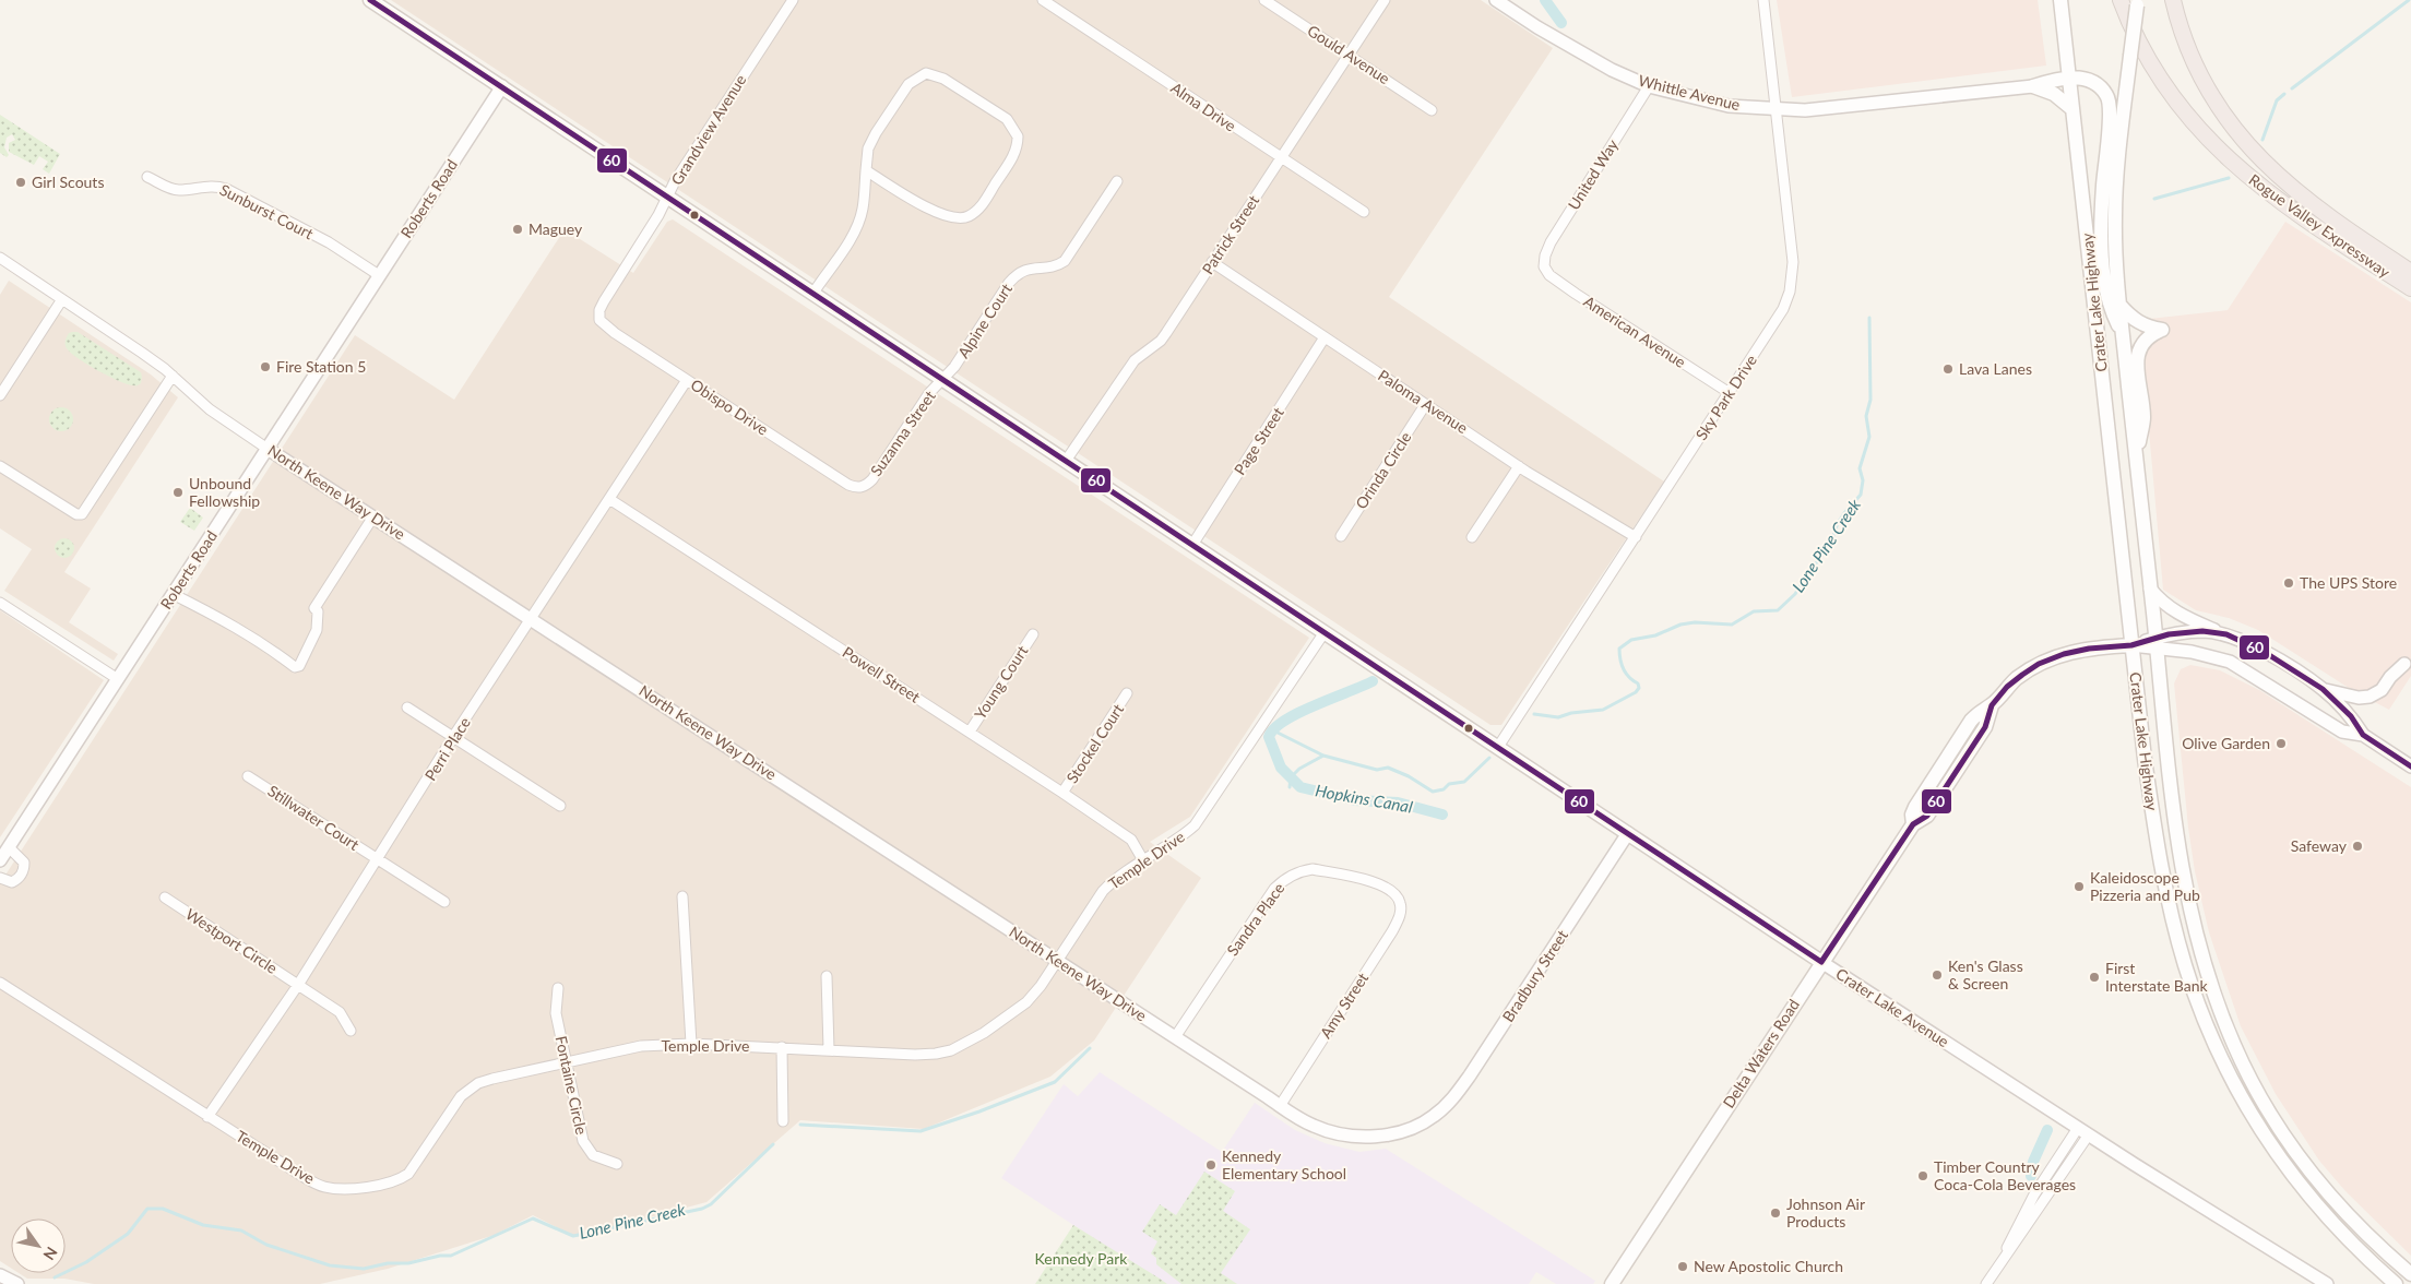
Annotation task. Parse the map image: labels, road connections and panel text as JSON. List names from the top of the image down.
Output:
{
  "streets": {
    "highway": ["Rogue Valley Expressway"],
    "main road": ["Crater Lake Highway", "Crater Lake Avenue", "Delta Waters Road"],
    "street": [
      "Gould Avenue",
      "Whittle Avenue",
      "Alma Drive",
      "Grandview Avenue",
      "United Way",
      "Roberts Road",
      "Sunburst Court",
      "Patrick Street",
      "Alpine Court",
      "American Avenue",
      "Sky Park Drive",
      "Paloma Avenue",
      "Obispo Drive",
      "Suzanna Street",
      "Page Street",
      "Orinda Circle",
      "North Keene Way Drive",
      "Powell Street",
      "Young Court",
      "Stockel Court",
      "Perri Place",
      "Stillwater Court",
      "Temple Drive",
      "Sandra Place",
      "Westport Circle",
      "Bradbury Street",
      "Amy Street",
      "Fontaine Circle"
    ]
  },
  "crossings": [
    ["Gould Avenue", "Patrick Street"],
    ["Whittle Avenue", "United Way"],
    ["Whittle Avenue", "Sky Park Drive"],
    ["Alma Drive", "Patrick Street"],
    ["Grandview Avenue", "Obispo Drive"],
    ["Grandview Avenue", "Crater Lake Avenue"],
    ["United Way", "American Avenue"],
    ["Roberts Road", "Sunburst Court"],
    ["Roberts Road", "North Keene Way Drive"],
    ["Roberts Road", "Crater Lake Avenue"],
    ["Patrick Street", "Paloma Avenue"],
    ["Patrick Street", "Crater Lake Avenue"],
    ["Crater Lake Highway", "Delta Waters Road"],
    ["Alpine Court", "Suzanna Street"],
    ["Alpine Court", "Crater Lake Avenue"],
    ["American Avenue", "Sky Park Drive"],
    ["Sky Park Drive", "Paloma Avenue"],
    ["Sky Park Drive", "Crater Lake Avenue"],
    ["Paloma Avenue", "Page Street"],
    ["Paloma Avenue", "Orinda Circle"],
    ["Obispo Drive", "Suzanna Street"],
    ["Obispo Drive", "Perri Place"],
    ["Suzanna Street", "Crater Lake Avenue"],
    ["Page Street", "Crater Lake Avenue"],
    ["North Keene Way Drive", "Perri Place"],
    ["North Keene Way Drive", "Temple Drive"],
    ["North Keene Way Drive", "Sandra Place"],
    ["North Keene Way Drive", "Bradbury Street"],
    ["North Keene Way Drive", "Amy Street"],
    ["Powell Street", "Young Court"],
    ["Powell Street", "Stockel Court"],
    ["Powell Street", "Perri Place"],
    ["Powell Street", "Temple Drive"],
    ["Perri Place", "Stillwater Court"],
    ["Perri Place", "Temple Drive"],
    ["Perri Place", "Westport Circle"],
    ["Temple Drive", "Crater Lake Avenue"],
    ["Temple Drive", "Fontaine Circle"],
    ["Sandra Place", "Amy Street"],
    ["Bradbury Street", "Crater Lake Avenue"],
    ["Crater Lake Avenue", "Delta Waters Road"]
  ],
  "water": ["Lone Pine Creek", "Hopkins Canal"],
  "parks": ["Kennedy Park"],
  "places": [
    "Girl Scouts",
    "Maguey",
    "Fire Station 5",
    "Lava Lanes",
    "Unbound Fellowship",
    "The UPS Store",
    "Olive Garden",
    "Safeway",
    "Kaleidoscope Pizzeria and Pub",
    "Ken's Glass & Screen",
    "First Interstate Bank",
    "Kennedy Elementary School",
    "Timber Country Coca-Cola Beverages",
    "Johnson Air Products",
    "New Apostolic Church"
  ],
  "lines": ["transit line 60"],
  "north": "bottom right"
}
